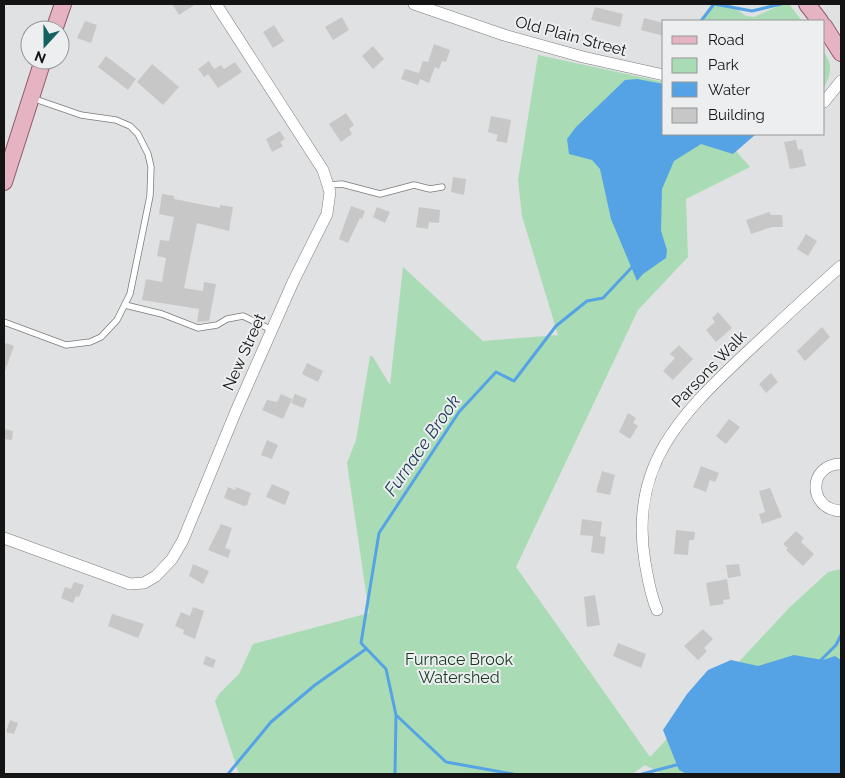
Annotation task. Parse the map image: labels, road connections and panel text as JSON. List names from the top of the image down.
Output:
{
  "streets": {
    "street": ["Old Plain Street", "New Street", "Parsons Walk"]
  },
  "water": ["Furnace Brook"],
  "parks": ["Furnace Brook Watershed"],
  "legend": [
    "Road",
    "Park",
    "Water",
    "Building"
  ],
  "north": "bottom"
}
